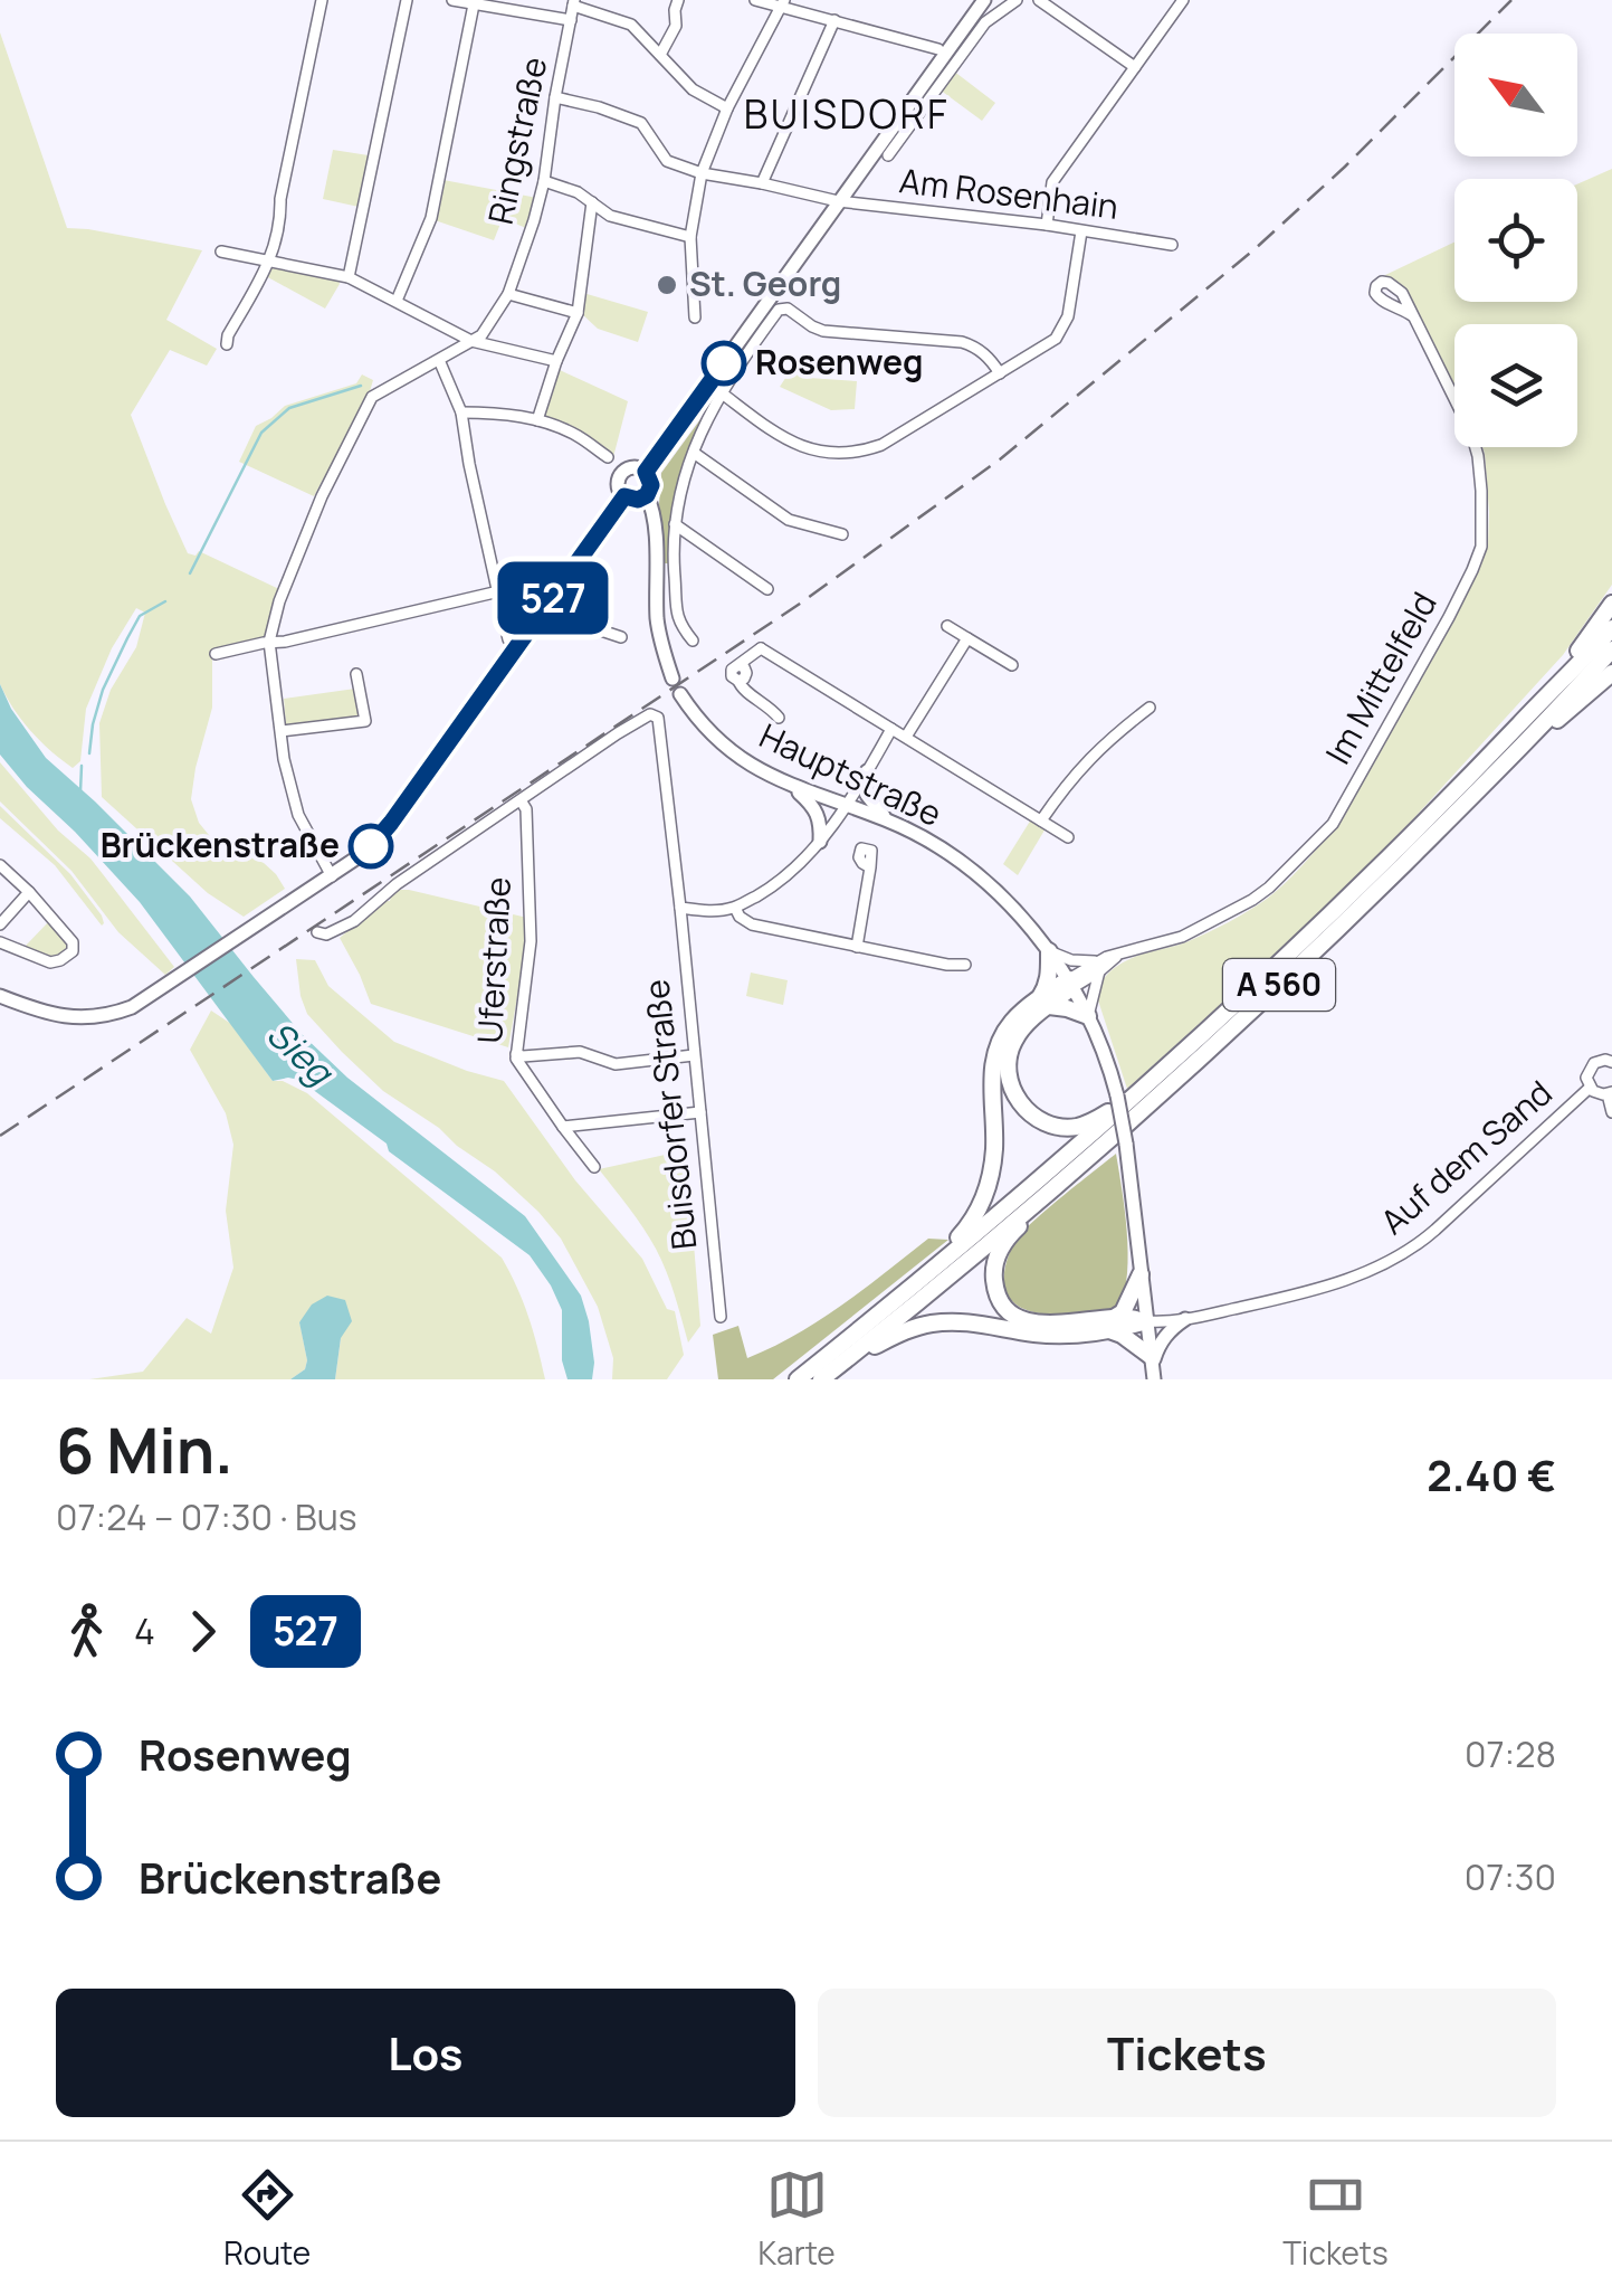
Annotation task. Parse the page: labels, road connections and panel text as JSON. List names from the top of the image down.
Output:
{
  "streets": {
    "highway": ["A 560"],
    "main road": ["Hauptstraße"],
    "street": [
      "Ringstraße",
      "Am Rosenhain",
      "Im Mittelfeld",
      "Uferstraße",
      "Buisdorfer Straße",
      "Auf dem Sand"
    ]
  },
  "crossings": [
    ["Im Mittelfeld", "Hauptstraße"],
    ["Hauptstraße", "Auf dem Sand"],
    ["Uferstraße", "Buisdorfer Straße"]
  ],
  "districts": ["BUISDORF"],
  "water": ["Sieg"],
  "places": ["St. Georg", "Rosenweg", "Brückenstraße"],
  "lines": ["bus line 527"],
  "north": "top left",
  "page": {
    "on_map": "527",
    "heading": ["6 Min.", "07:24 – 07:30 · Bus", "2.40 €"],
    "legs": ["4", "527"],
    "list": [
      {
        "name": "Rosenweg",
        "value": "07:28"
      },
      {
        "name": "Brückenstraße",
        "value": "07:30"
      }
    ],
    "buttons": ["Los", "Tickets"],
    "tabs": ["Route", "Karte", "Tickets"]
  }
}
